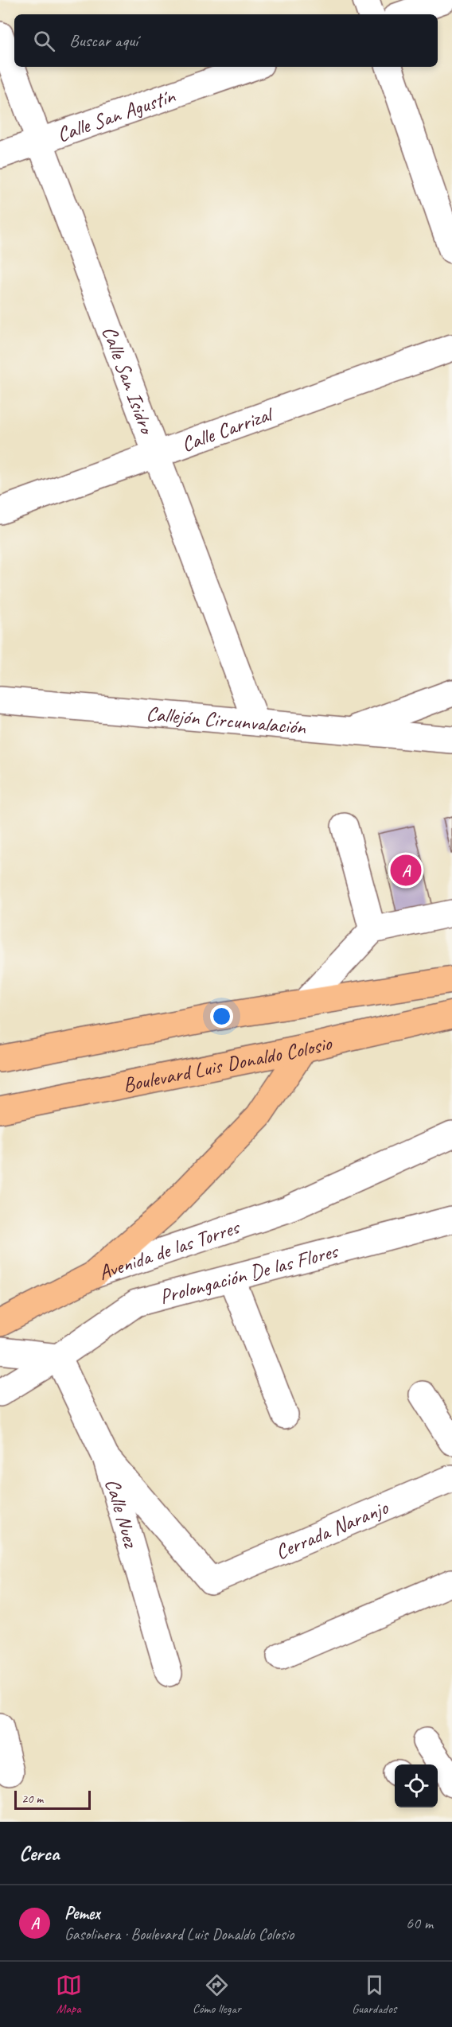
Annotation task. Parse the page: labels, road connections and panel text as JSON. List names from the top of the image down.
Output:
{
  "streets": {
    "main road": ["Boulevard Luis Donaldo Colosio", "Avenida de las Torres"],
    "street": [
      "Calle San Agustín",
      "Calle San Isidro",
      "Calle Carrizal",
      "Callejón Circunvalación",
      "Prolongación De las Flores",
      "Calle Nuez",
      "Cerrada Naranjo"
    ]
  },
  "crossings": [
    ["Calle San Agustín", "Calle San Isidro"],
    ["Calle San Isidro", "Calle Carrizal"],
    ["Calle San Isidro", "Callejón Circunvalación"],
    ["Boulevard Luis Donaldo Colosio", "Avenida de las Torres"],
    ["Prolongación De las Flores", "Calle Nuez"],
    ["Calle Nuez", "Cerrada Naranjo"]
  ],
  "scale_bar": "20 m",
  "page": {
    "search": "Buscar aquí",
    "pins": "A",
    "scale": "20 m",
    "heading": "Cerca",
    "list": [
      {
        "mark": "A",
        "name": "Pemex",
        "note": "Gasolinera · Boulevard Luis Donaldo Colosio",
        "value": "60 m"
      }
    ],
    "nav": ["Mapa", "Cómo llegar", "Guardados"]
  }
}
